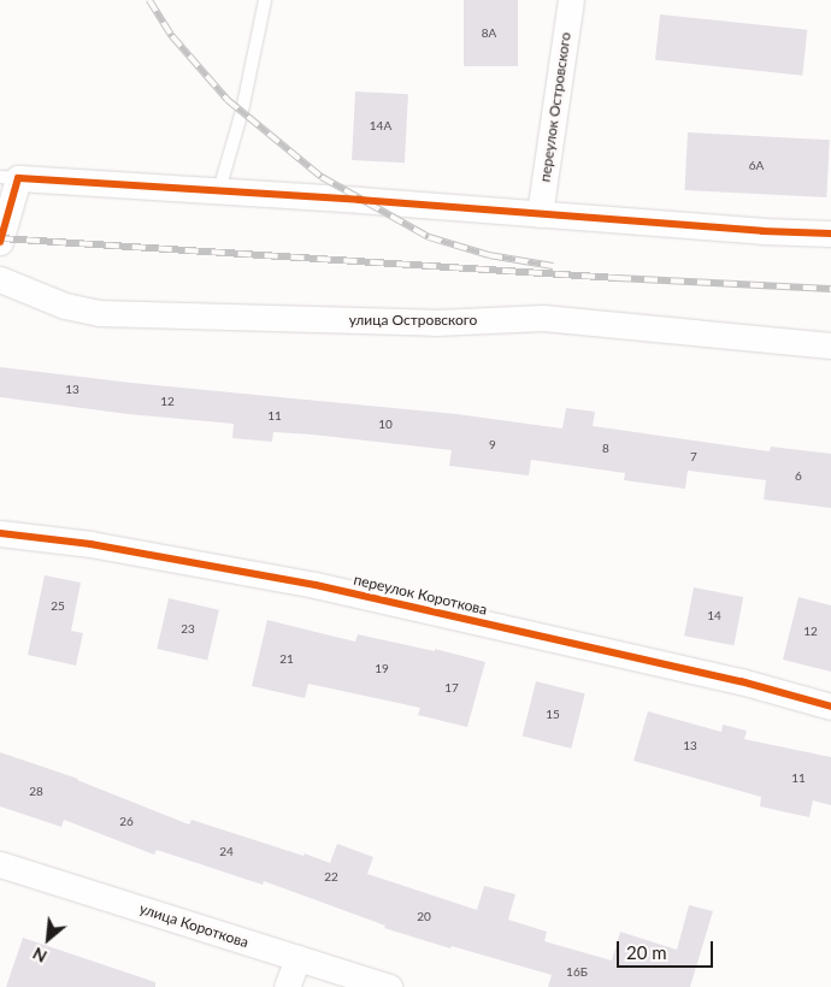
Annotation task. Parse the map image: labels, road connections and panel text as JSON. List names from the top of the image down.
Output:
{
  "streets": {
    "street": [
      "переулок Островского",
      "улица Островского",
      "переулок Короткова",
      "улица Короткова"
    ]
  },
  "house_numbers": [
    "8А",
    "14А",
    "6А",
    "13",
    "12",
    "11",
    "10",
    "9",
    "8",
    "7",
    "6",
    "25",
    "14",
    "23",
    "12",
    "21",
    "19",
    "17",
    "15",
    "13",
    "11",
    "28",
    "26",
    "24",
    "22",
    "20",
    "16Б"
  ],
  "scale_bar": "20 m",
  "north": "bottom left"
}
